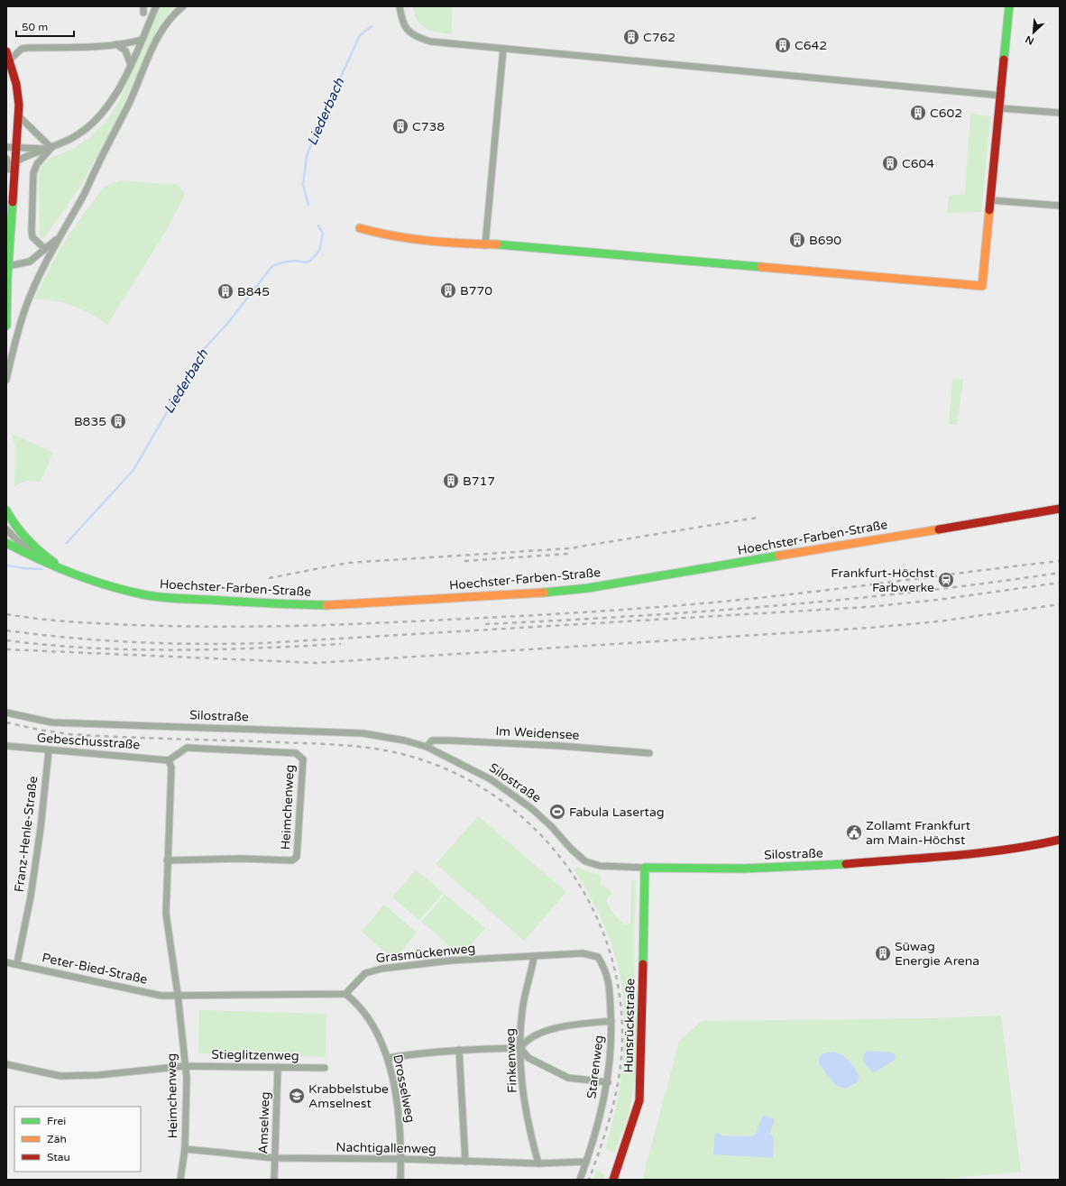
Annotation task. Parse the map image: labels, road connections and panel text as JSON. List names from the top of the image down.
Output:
{
  "streets": {
    "main road": ["Hoechster-Farben-Straße", "Silostraße", "Hunsrückstraße"],
    "street": [
      "Im Weidensee",
      "Gebeschusstraße",
      "Heimchenweg",
      "Franz-Henle-Straße",
      "Grasmückenweg",
      "Peter-Bied-Straße",
      "Stieglitzenweg",
      "Finkenweg",
      "Starenweg",
      "Drosselweg",
      "Amselweg",
      "Nachtigallenweg"
    ]
  },
  "crossings": [
    ["Silostraße", "Im Weidensee"],
    ["Silostraße", "Hunsrückstraße"],
    ["Gebeschusstraße", "Heimchenweg"],
    ["Gebeschusstraße", "Franz-Henle-Straße"],
    ["Heimchenweg", "Peter-Bied-Straße"],
    ["Heimchenweg", "Stieglitzenweg"],
    ["Heimchenweg", "Nachtigallenweg"],
    ["Franz-Henle-Straße", "Peter-Bied-Straße"],
    ["Grasmückenweg", "Finkenweg"],
    ["Grasmückenweg", "Starenweg"],
    ["Grasmückenweg", "Drosselweg"],
    ["Stieglitzenweg", "Amselweg"],
    ["Finkenweg", "Nachtigallenweg"],
    ["Starenweg", "Nachtigallenweg"],
    ["Drosselweg", "Nachtigallenweg"],
    ["Amselweg", "Nachtigallenweg"]
  ],
  "water": ["Liederbach"],
  "places": {
    "building": [
      "C762",
      "C642",
      "C602",
      "C738",
      "C604",
      "B690",
      "B770",
      "B845",
      "B835",
      "B717",
      "Süwag Energie Arena"
    ],
    "station": ["Frankfurt-Höchst Farbwerke"],
    "sports": ["Fabula Lasertag"],
    "public building": ["Zollamt Frankfurt am Main-Höchst"],
    "school or university": ["Krabbelstube Amselnest"]
  },
  "legend": ["Frei", "Zäh", "Stau"],
  "scale_bar": "50 m",
  "north": "bottom left"
}
